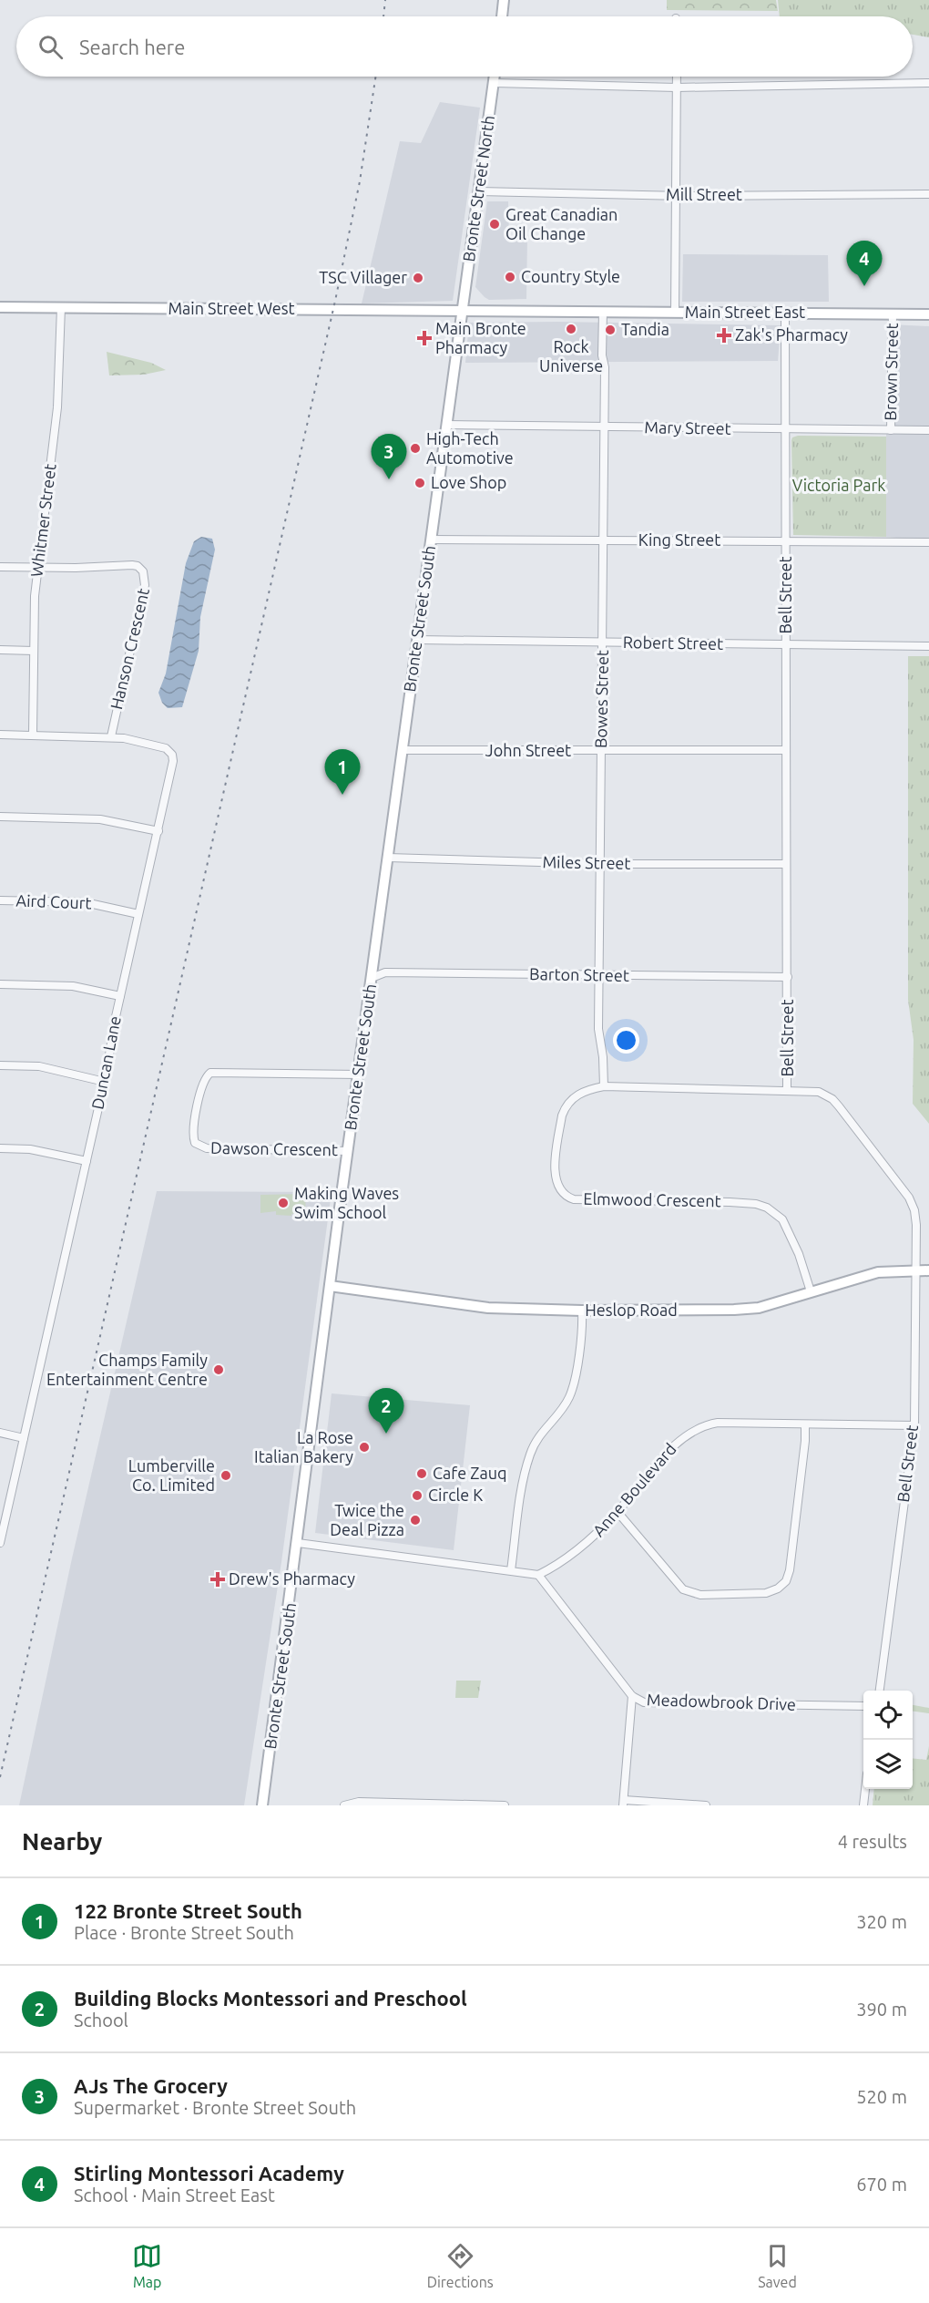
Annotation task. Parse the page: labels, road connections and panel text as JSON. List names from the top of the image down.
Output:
{
  "streets": {
    "main road": [
      "Bronte Street North",
      "Main Street West",
      "Main Street East",
      "Bronte Street South",
      "Heslop Road"
    ],
    "street": [
      "Mill Street",
      "Brown Street",
      "Mary Street",
      "Whitmer Street",
      "King Street",
      "Bell Street",
      "Robert Street",
      "Hanson Crescent",
      "Bowes Street",
      "John Street",
      "Miles Street",
      "Aird Court",
      "Barton Street",
      "Duncan Lane",
      "Dawson Crescent",
      "Elmwood Crescent",
      "Anne Boulevard",
      "Meadowbrook Drive"
    ]
  },
  "crossings": [
    ["Bronte Street North", "Mill Street"],
    ["Bronte Street North", "Main Street West"],
    ["Bronte Street North", "Main Street East"],
    ["Bronte Street North", "Bronte Street South"],
    ["Main Street West", "Main Street East"],
    ["Main Street West", "Whitmer Street"],
    ["Main Street West", "Bronte Street South"],
    ["Main Street East", "Brown Street"],
    ["Main Street East", "Bell Street"],
    ["Main Street East", "Bronte Street South"],
    ["Main Street East", "Bowes Street"],
    ["Brown Street", "Mary Street"],
    ["Mary Street", "Bell Street"],
    ["Mary Street", "Bronte Street South"],
    ["Mary Street", "Bowes Street"],
    ["Whitmer Street", "Hanson Crescent"],
    ["Whitmer Street", "Duncan Lane"],
    ["King Street", "Bell Street"],
    ["King Street", "Bronte Street South"],
    ["King Street", "Bowes Street"],
    ["Bell Street", "Robert Street"],
    ["Bell Street", "John Street"],
    ["Bell Street", "Miles Street"],
    ["Bell Street", "Barton Street"],
    ["Bell Street", "Elmwood Crescent"],
    ["Bell Street", "Heslop Road"],
    ["Bell Street", "Anne Boulevard"],
    ["Bronte Street South", "Robert Street"],
    ["Bronte Street South", "John Street"],
    ["Bronte Street South", "Miles Street"],
    ["Bronte Street South", "Barton Street"],
    ["Bronte Street South", "Dawson Crescent"],
    ["Bronte Street South", "Heslop Road"],
    ["Robert Street", "Bowes Street"],
    ["Hanson Crescent", "Duncan Lane"],
    ["Bowes Street", "John Street"],
    ["Bowes Street", "Miles Street"],
    ["Bowes Street", "Barton Street"],
    ["Bowes Street", "Elmwood Crescent"],
    ["Aird Court", "Duncan Lane"],
    ["Elmwood Crescent", "Heslop Road"],
    ["Anne Boulevard", "Meadowbrook Drive"]
  ],
  "parks": ["Victoria Park"],
  "places": {
    "other": [
      "Great Canadian Oil Change",
      "Country Style",
      "TSC Villager",
      "Rock Universe",
      "Tandia",
      "High-Tech Automotive",
      "Love Shop",
      "Making Waves Swim School",
      "Champs Family Entertainment Centre",
      "La Rose Italian Bakery",
      "Cafe Zauq",
      "Lumberville Co. Limited",
      "Circle K",
      "Twice the Deal Pizza"
    ],
    "health": ["Zak's Pharmacy", "Main Bronte Pharmacy", "Drew's Pharmacy"]
  },
  "page": {
    "search": "Search here",
    "pins": [
      "4",
      "3",
      "1",
      "2"
    ],
    "heading": ["Nearby", "4 results"],
    "list": [
      {
        "mark": "1",
        "name": "122 Bronte Street South",
        "note": "Place · Bronte Street South",
        "value": "320 m"
      },
      {
        "mark": "2",
        "name": "Building Blocks Montessori and Preschool",
        "note": "School",
        "value": "390 m"
      },
      {
        "mark": "3",
        "name": "AJs The Grocery",
        "note": "Supermarket · Bronte Street South",
        "value": "520 m"
      },
      {
        "mark": "4",
        "name": "Stirling Montessori Academy",
        "note": "School · Main Street East",
        "value": "670 m"
      }
    ],
    "nav": ["Map", "Directions", "Saved"]
  }
}
